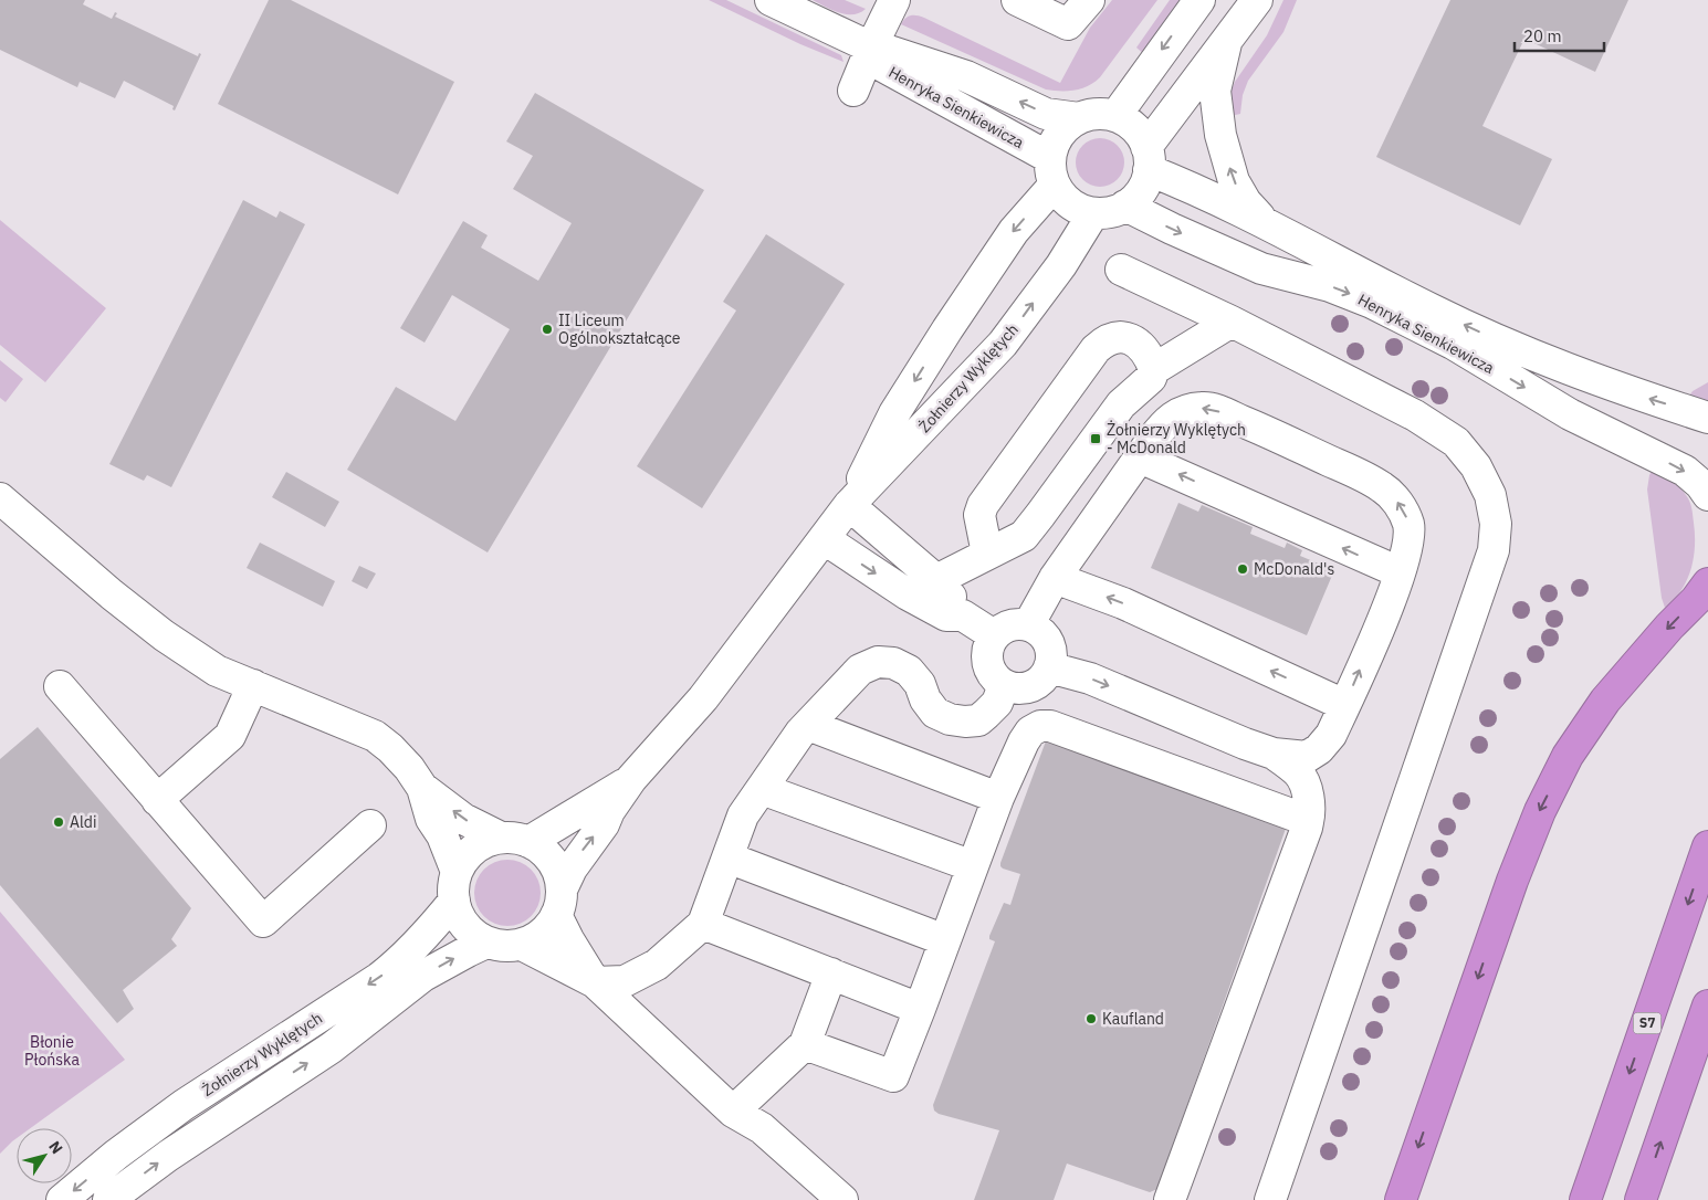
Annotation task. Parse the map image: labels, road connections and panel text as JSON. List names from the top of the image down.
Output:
{
  "streets": {
    "highway": ["S7"],
    "street": ["Henryka Sienkiewicza", "Żołnierzy Wyklętych"]
  },
  "crossings": [
    ["Henryka Sienkiewicza", "Żołnierzy Wyklętych"]
  ],
  "parks": ["Błonie Płońska"],
  "places": {
    "other": [
      "II Liceum Ogólnokształcące",
      "McDonald's",
      "Aldi",
      "Kaufland"
    ],
    "transit": ["Żołnierzy Wyklętych - McDonald"]
  },
  "scale_bar": "20 m",
  "north": "top right"
}
